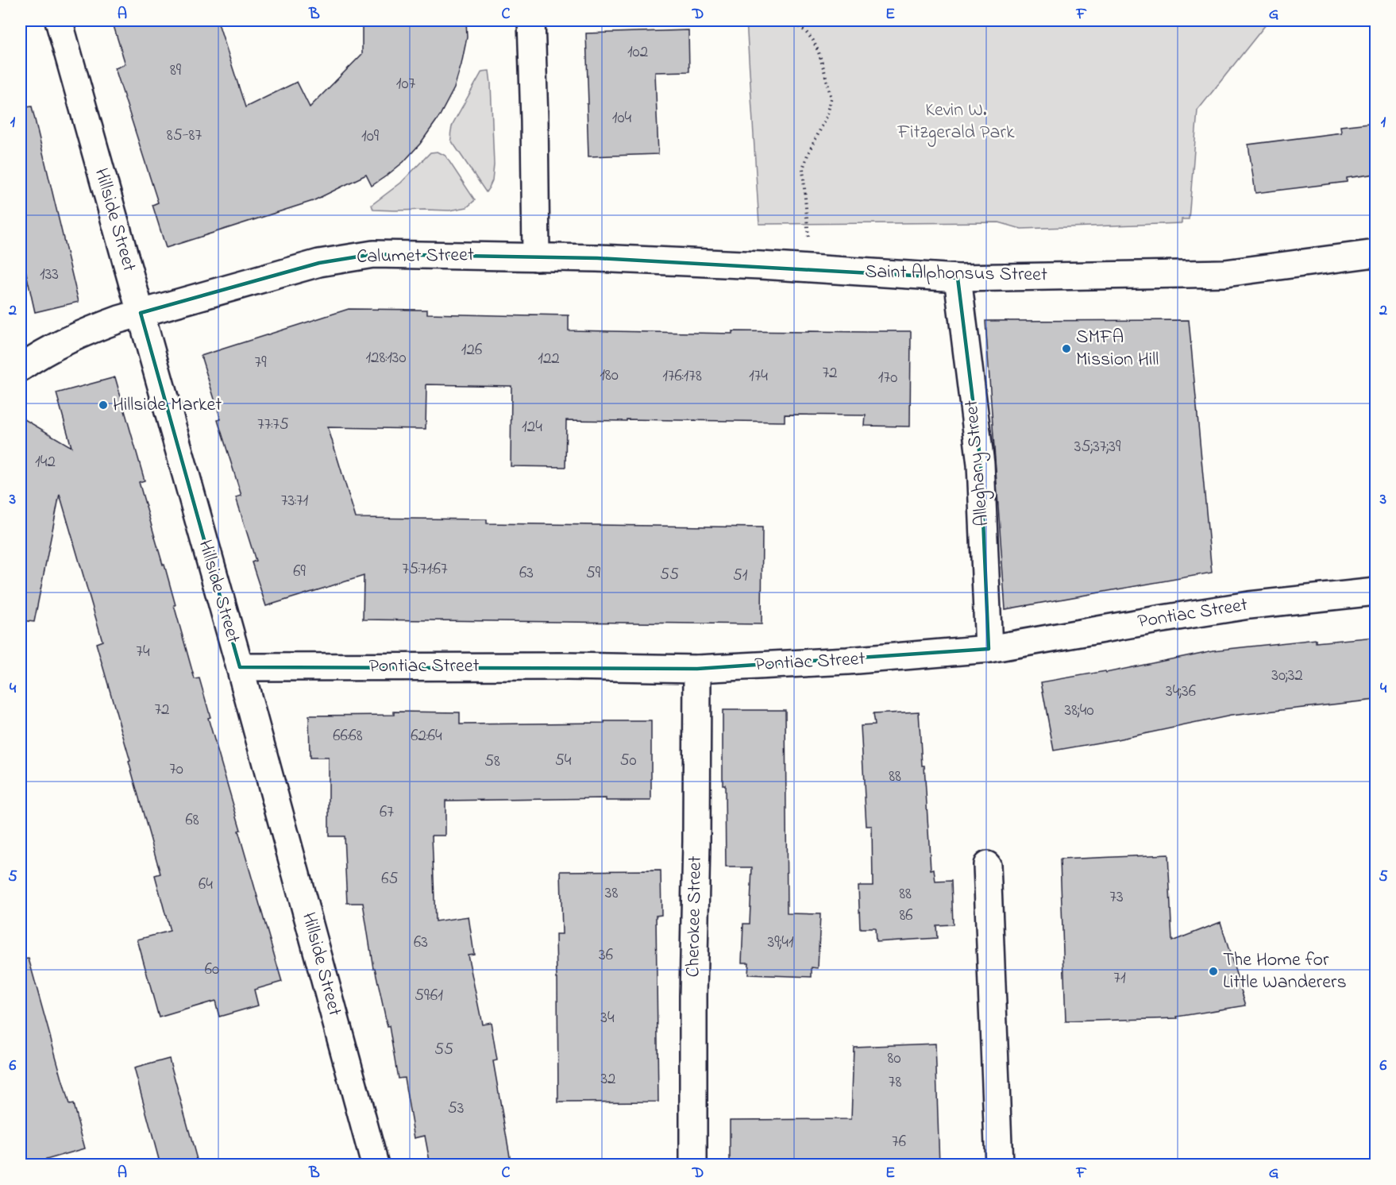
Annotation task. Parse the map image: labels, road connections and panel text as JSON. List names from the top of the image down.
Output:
{
  "streets": {
    "street": [
      "Hillside Street",
      "Calumet Street",
      "Saint Alphonsus Street",
      "Alleghany Street",
      "Pontiac Street",
      "Cherokee Street"
    ]
  },
  "crossings": [
    ["Hillside Street", "Calumet Street"],
    ["Hillside Street", "Pontiac Street"],
    ["Calumet Street", "Saint Alphonsus Street"],
    ["Saint Alphonsus Street", "Alleghany Street"],
    ["Alleghany Street", "Pontiac Street"],
    ["Pontiac Street", "Cherokee Street"]
  ],
  "parks": ["Kevin W. Fitzgerald Park"],
  "places": ["SMFA Mission Hill", "Hillside Market", "The Home for Little Wanderers"],
  "house_numbers": [
    "102",
    "89",
    "107",
    "104",
    "85-87",
    "109",
    "133",
    "126",
    "128:130",
    "122",
    "79",
    "72",
    "180",
    "176:178",
    "174",
    "170",
    "77:75",
    "124",
    "35;37;39",
    "142",
    "73:71",
    "75:71:67",
    "69",
    "63",
    "59",
    "55",
    "51",
    "74",
    "30;32",
    "34;36",
    "72",
    "38;40",
    "66:68",
    "62:64",
    "54",
    "50",
    "58",
    "70",
    "88",
    "67",
    "68",
    "65",
    "64",
    "38",
    "88",
    "73",
    "86",
    "63",
    "39;41",
    "36",
    "60",
    "71",
    "59:61",
    "34",
    "55",
    "80",
    "32",
    "78",
    "53",
    "76"
  ],
  "grid": {
    "columns": [
      "A",
      "B",
      "C",
      "D",
      "E",
      "F",
      "G"
    ],
    "rows": [
      "1",
      "2",
      "3",
      "4",
      "5",
      "6"
    ]
  }
}
